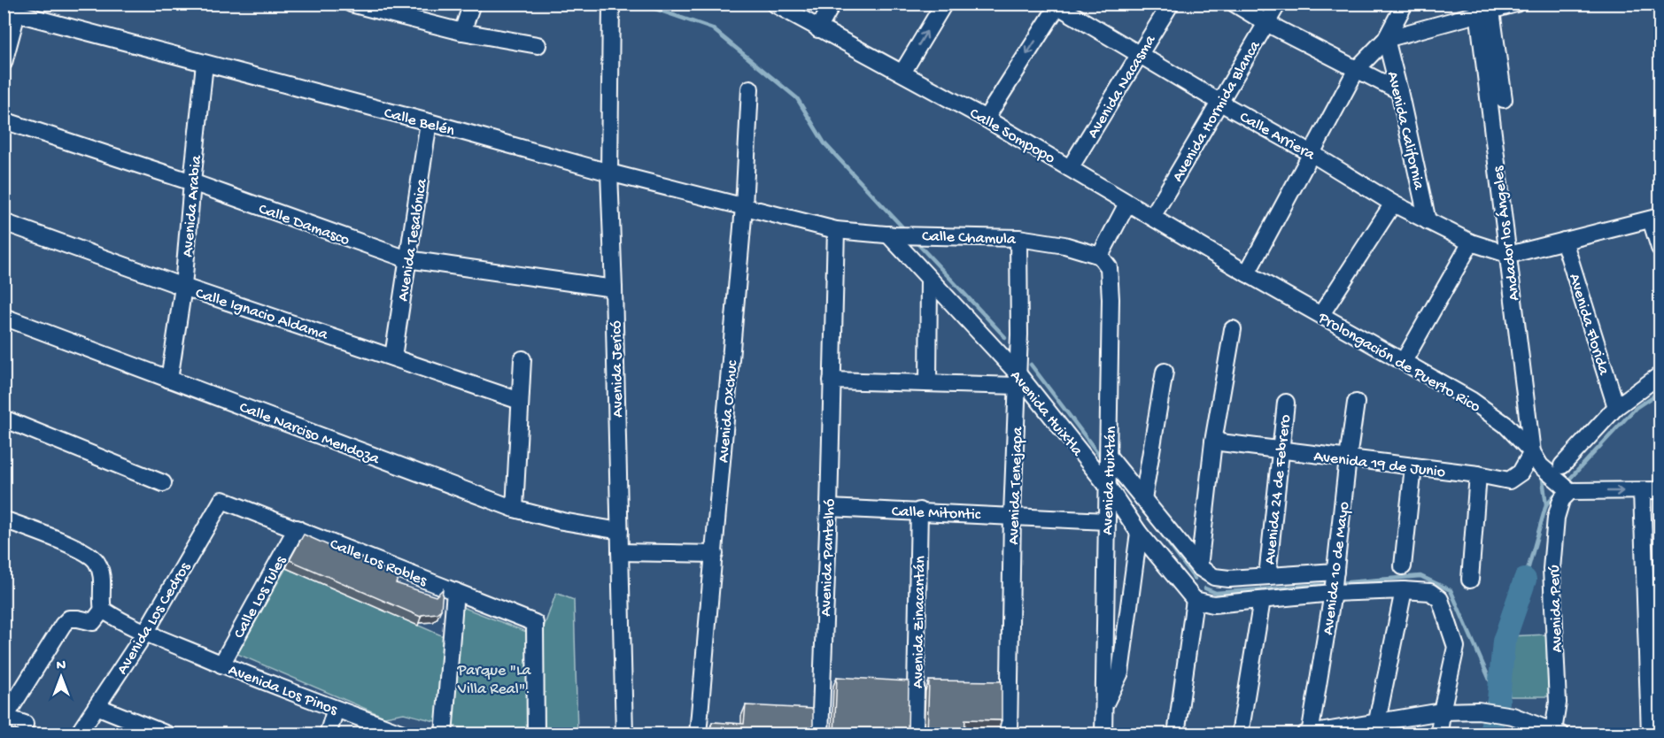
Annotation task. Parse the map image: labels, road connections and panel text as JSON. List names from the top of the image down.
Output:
{
  "streets": {
    "street": [
      "Avenida Nacasma",
      "Avenida Hormida Blanca",
      "Calle Belén",
      "Avenida California",
      "Calle Sompopo",
      "Calle Arriera",
      "Avenida Arabia",
      "Calle Damasco",
      "Andador los Ángeles",
      "Calle Chamula",
      "Avenida Tesalónica",
      "Calle Ignacio Aldama",
      "Avenida Florida",
      "Prolongación de Puerto Rico",
      "Avenida Jericó",
      "Avenida Oxchuc",
      "Avenida Huixtla",
      "Calle Narciso Mendoza",
      "Avenida 19 de Junio",
      "Avenida Huixtán",
      "Avenida Tenejapa",
      "Avenida 24 de Febrero",
      "Calle Mitontic",
      "Avenida Pantelhó",
      "Calle Los Robles",
      "Avenida 10 de Mayo",
      "Calle Los Tules",
      "Avenida Perú",
      "Avenida Los Cedros",
      "Avenida Zinacantán",
      "Avenida Los Pinos"
    ]
  },
  "crossings": [
    ["Avenida Nacasma", "Calle Sompopo"],
    ["Avenida Nacasma", "Calle Arriera"],
    ["Avenida Hormida Blanca", "Calle Sompopo"],
    ["Avenida Hormida Blanca", "Calle Arriera"],
    ["Calle Belén", "Avenida Arabia"],
    ["Calle Belén", "Calle Chamula"],
    ["Calle Belén", "Avenida Tesalónica"],
    ["Calle Belén", "Avenida Jericó"],
    ["Calle Belén", "Avenida Oxchuc"],
    ["Avenida California", "Calle Arriera"],
    ["Avenida California", "Prolongación de Puerto Rico"],
    ["Calle Sompopo", "Prolongación de Puerto Rico"],
    ["Calle Arriera", "Andador los Ángeles"],
    ["Avenida Arabia", "Calle Damasco"],
    ["Avenida Arabia", "Calle Ignacio Aldama"],
    ["Avenida Arabia", "Calle Narciso Mendoza"],
    ["Calle Damasco", "Avenida Tesalónica"],
    ["Calle Damasco", "Avenida Jericó"],
    ["Andador los Ángeles", "Prolongación de Puerto Rico"],
    ["Andador los Ángeles", "Avenida 19 de Junio"],
    ["Calle Chamula", "Avenida Huixtla"],
    ["Calle Chamula", "Avenida Huixtán"],
    ["Calle Chamula", "Avenida Tenejapa"],
    ["Avenida Tesalónica", "Calle Ignacio Aldama"],
    ["Prolongación de Puerto Rico", "Avenida 19 de Junio"],
    ["Prolongación de Puerto Rico", "Avenida Perú"],
    ["Avenida Jericó", "Calle Narciso Mendoza"],
    ["Avenida Huixtla", "Avenida Huixtán"],
    ["Avenida Huixtla", "Avenida Tenejapa"],
    ["Avenida 19 de Junio", "Avenida 24 de Febrero"],
    ["Avenida 19 de Junio", "Avenida 10 de Mayo"],
    ["Avenida Huixtán", "Calle Mitontic"],
    ["Avenida Tenejapa", "Calle Mitontic"],
    ["Calle Mitontic", "Avenida Pantelhó"],
    ["Calle Mitontic", "Avenida Zinacantán"],
    ["Calle Los Robles", "Calle Los Tules"],
    ["Calle Los Robles", "Avenida Los Cedros"],
    ["Calle Los Tules", "Avenida Los Pinos"],
    ["Avenida Los Cedros", "Avenida Los Pinos"]
  ],
  "parks": ["Parque \"La Villa Real\"."],
  "north": "top"
}
